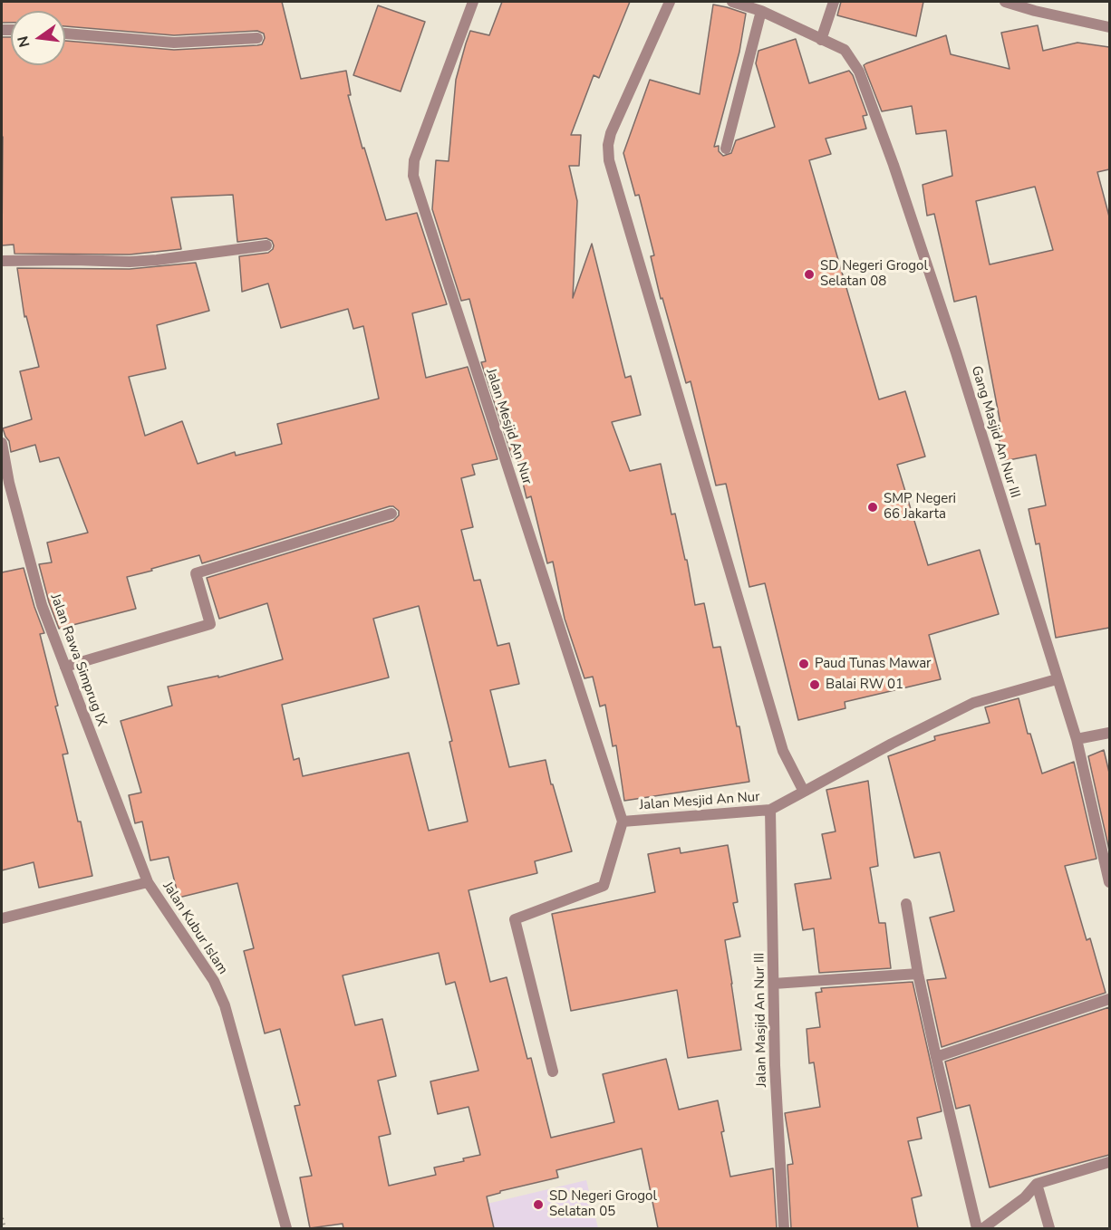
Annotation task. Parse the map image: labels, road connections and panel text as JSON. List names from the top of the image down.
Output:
{
  "streets": {
    "street": [
      "Jalan Mesjid An Nur",
      "Gang Masjid An Nur III",
      "Jalan Rawa Simprug IX",
      "Jalan Kubur Islam",
      "Jalan Masjid An Nur III"
    ]
  },
  "crossings": [
    ["Jalan Mesjid An Nur", "Jalan Masjid An Nur III"],
    ["Jalan Rawa Simprug IX", "Jalan Kubur Islam"]
  ],
  "places": [
    "SD Negeri Grogol Selatan 08",
    "SMP Negeri 66 Jakarta",
    "Paud Tunas Mawar",
    "Balai RW 01",
    "SD Negeri Grogol Selatan 05"
  ],
  "north": "left"
}
